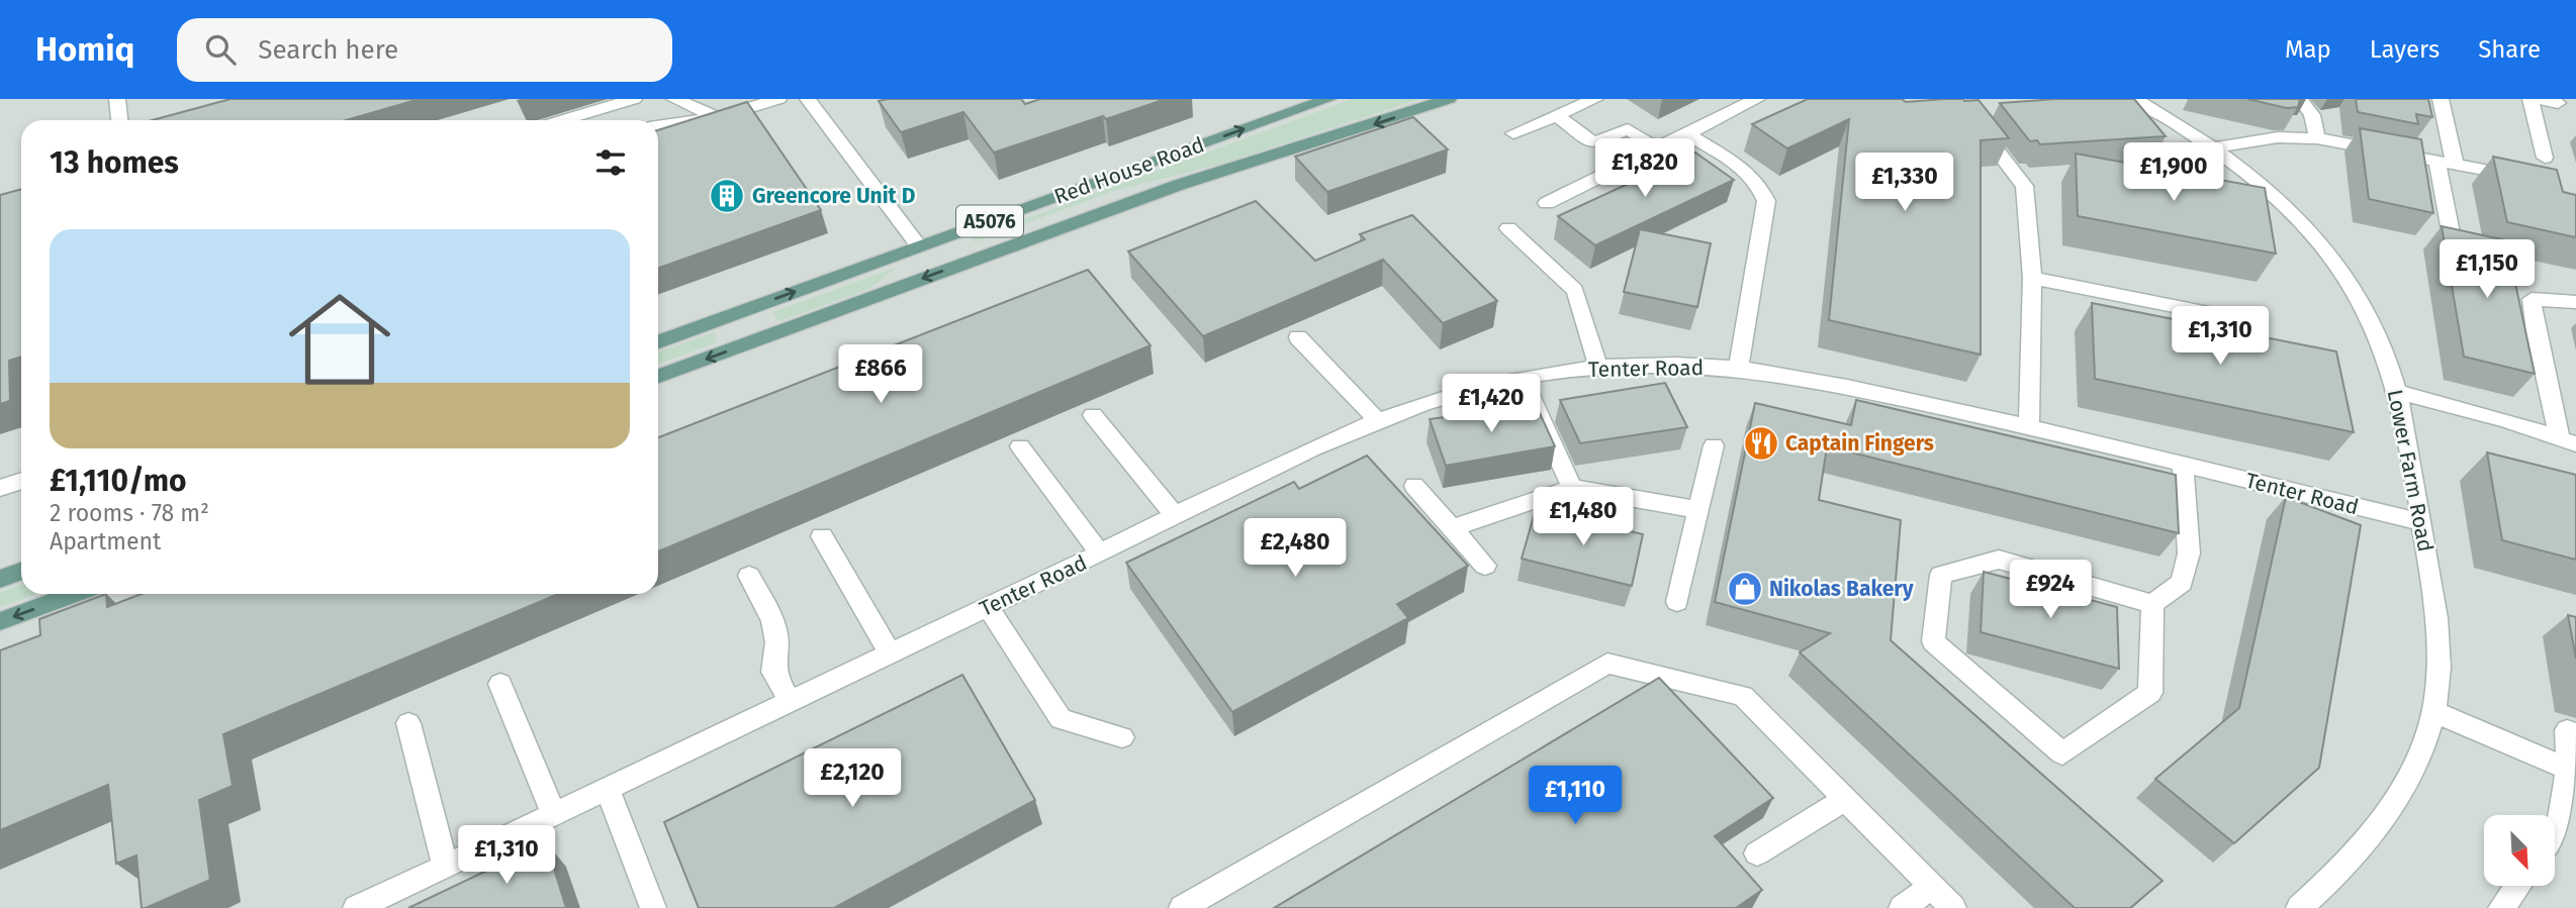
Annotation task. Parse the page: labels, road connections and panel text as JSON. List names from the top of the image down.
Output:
{
  "streets": {
    "main road": ["Red House Road", "A5076"],
    "street": ["Tenter Road", "Lower Farm Road"]
  },
  "crossings": [
    ["Tenter Road", "Lower Farm Road"]
  ],
  "places": {
    "building": ["Greencore Unit D"],
    "restaurant": ["Captain Fingers"],
    "shop": ["Nikolas Bakery"]
  },
  "north": "bottom right",
  "page": {
    "header": "Homiq",
    "search": "Search here",
    "nav": ["Map", "Layers", "Share"],
    "heading": "13 homes",
    "price": [
      "£1,820",
      "£1,900",
      "£1,330",
      "£1,150",
      "£1,310",
      "£866",
      "£1,420",
      "£1,480",
      "£2,480",
      "£924",
      "£2,120",
      "£1,110",
      "£1,310"
    ],
    "list": [
      {
        "name": "£1,110/mo",
        "note": "2 rooms · 78 m² · Apartment"
      }
    ]
  }
}
